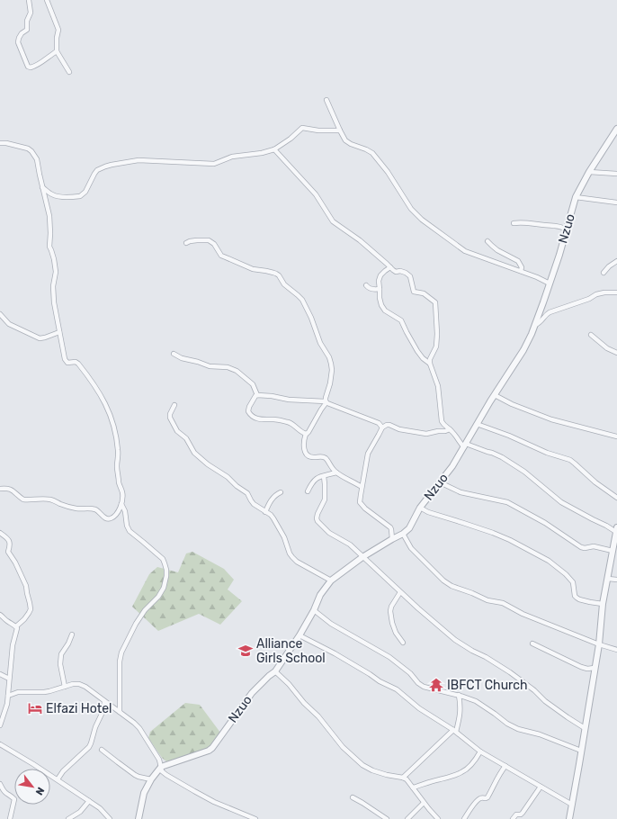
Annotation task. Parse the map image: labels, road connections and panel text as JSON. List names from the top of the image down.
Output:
{
  "streets": {
    "street": ["Nzuo"]
  },
  "places": {
    "school or university": ["Alliance Girls School"],
    "temple": ["IBFCT Church"],
    "hotel": ["Elfazi Hotel"]
  },
  "north": "bottom right"
}
